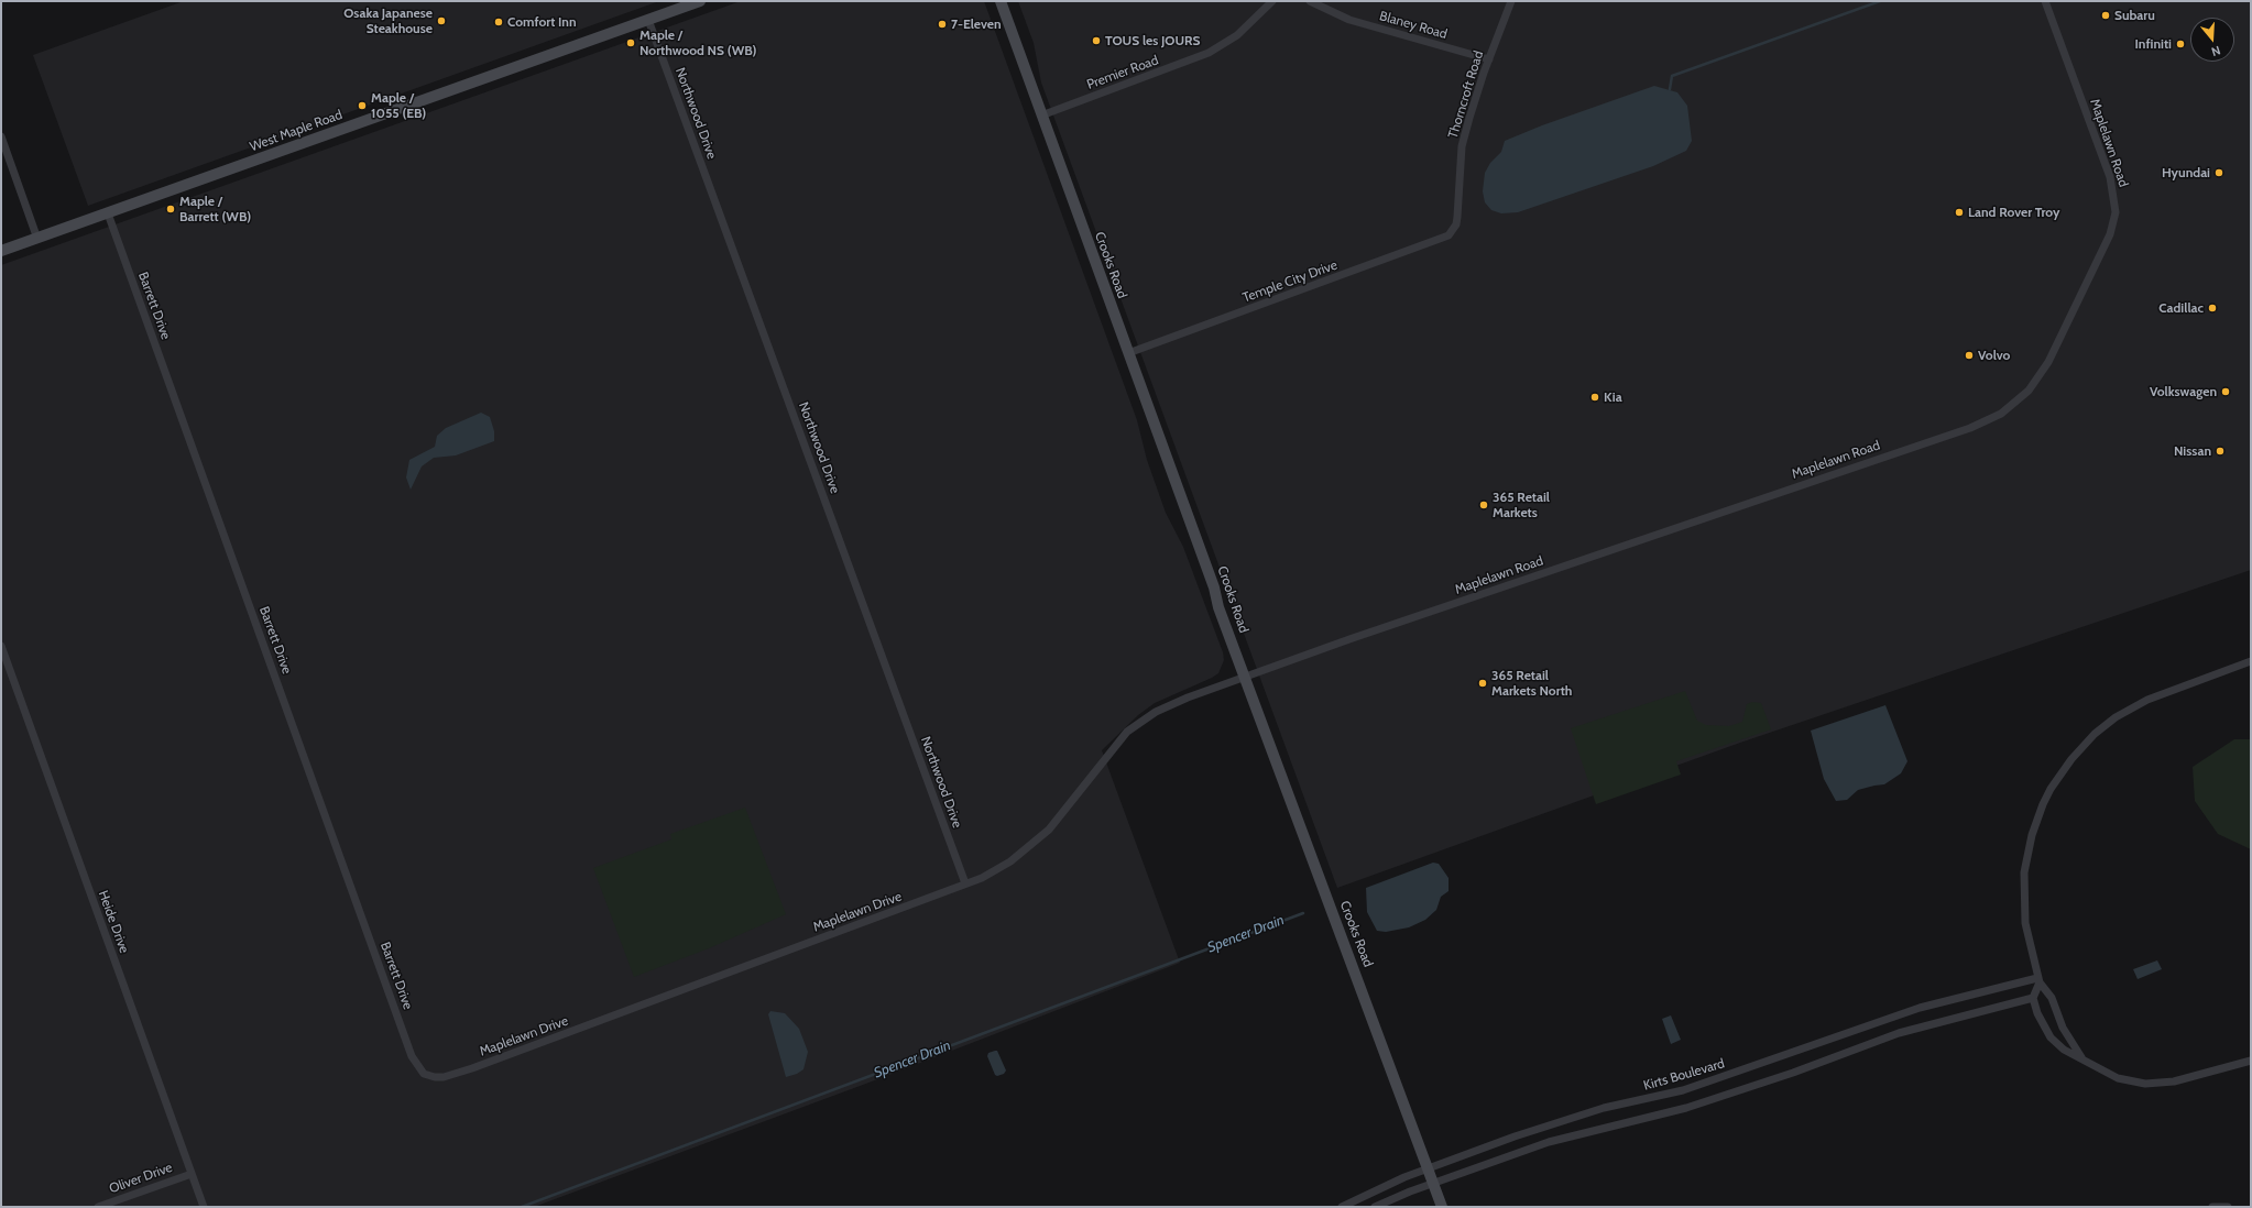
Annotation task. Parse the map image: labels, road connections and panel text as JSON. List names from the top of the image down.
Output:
{
  "streets": {
    "main road": ["West Maple Road", "Crooks Road"],
    "street": [
      "Blaney Road",
      "Premier Road",
      "Thorncroft Road",
      "Northwood Drive",
      "Maplelawn Road",
      "Temple City Drive",
      "Barrett Drive",
      "Maplelawn Drive",
      "Heide Drive",
      "Kirts Boulevard",
      "Oliver Drive"
    ]
  },
  "crossings": [
    ["Blaney Road", "Thorncroft Road"],
    ["Premier Road", "Crooks Road"],
    ["Thorncroft Road", "Temple City Drive"],
    ["Northwood Drive", "West Maple Road"],
    ["Northwood Drive", "Maplelawn Drive"],
    ["West Maple Road", "Barrett Drive"],
    ["Maplelawn Road", "Crooks Road"],
    ["Maplelawn Road", "Maplelawn Drive"],
    ["Crooks Road", "Temple City Drive"],
    ["Crooks Road", "Maplelawn Drive"],
    ["Crooks Road", "Kirts Boulevard"],
    ["Barrett Drive", "Maplelawn Drive"],
    ["Heide Drive", "Oliver Drive"]
  ],
  "water": ["Spencer Drain"],
  "places": [
    "Subaru",
    "Osaka Japanese Steakhouse",
    "Comfort Inn",
    "7-Eleven",
    "TOUS les JOURS",
    "Maple / Northwood NS (WB)",
    "Infiniti",
    "Maple / 1055 (EB)",
    "Hyundai",
    "Maple / Barrett (WB)",
    "Land Rover Troy",
    "Cadillac",
    "Volvo",
    "Volkswagen",
    "Kia",
    "Nissan",
    "365 Retail Markets",
    "365 Retail Markets North"
  ],
  "north": "bottom"
}
